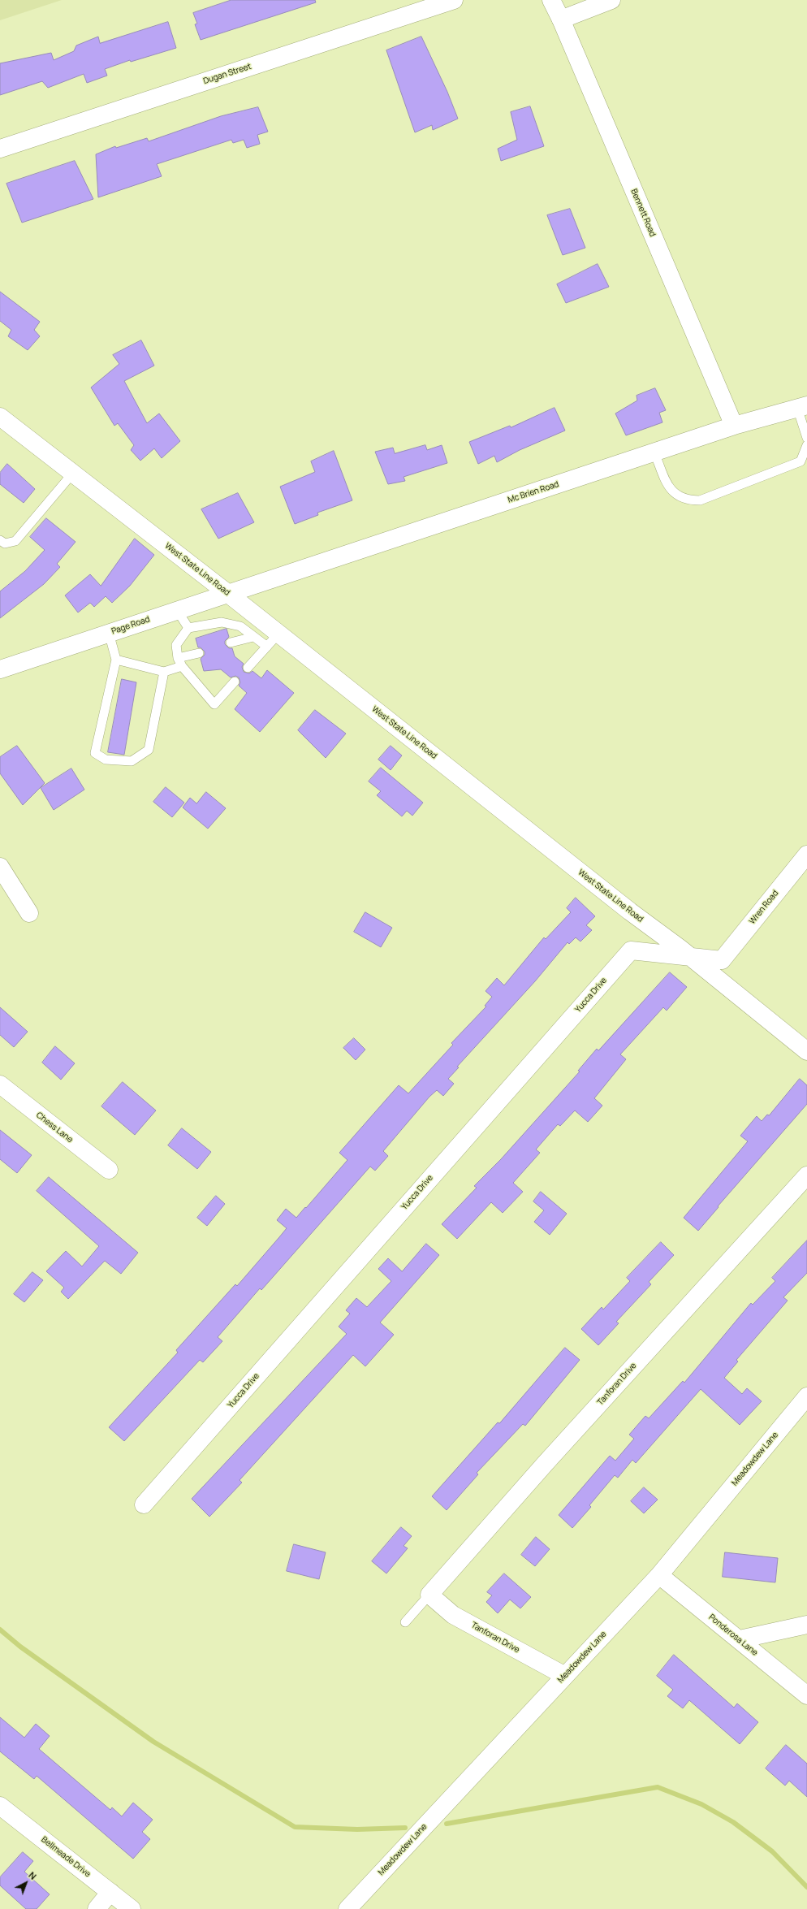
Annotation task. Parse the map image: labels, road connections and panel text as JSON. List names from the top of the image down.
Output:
{
  "streets": {
    "street": [
      "Dugan Street",
      "Bennett Road",
      "Mc Brien Road",
      "West State Line Road",
      "Page Road",
      "Wren Road",
      "Yucca Drive",
      "Chess Lane",
      "Tanforan Drive",
      "Meadowdew Lane",
      "Ponderosa Lane",
      "Bellmeade Drive"
    ]
  },
  "crossings": [
    ["Bennett Road", "Mc Brien Road"],
    ["Mc Brien Road", "Page Road"],
    ["West State Line Road", "Page Road"],
    ["West State Line Road", "Yucca Drive"],
    ["Wren Road", "Yucca Drive"],
    ["Tanforan Drive", "Meadowdew Lane"],
    ["Meadowdew Lane", "Ponderosa Lane"]
  ],
  "north": "top right"
}
